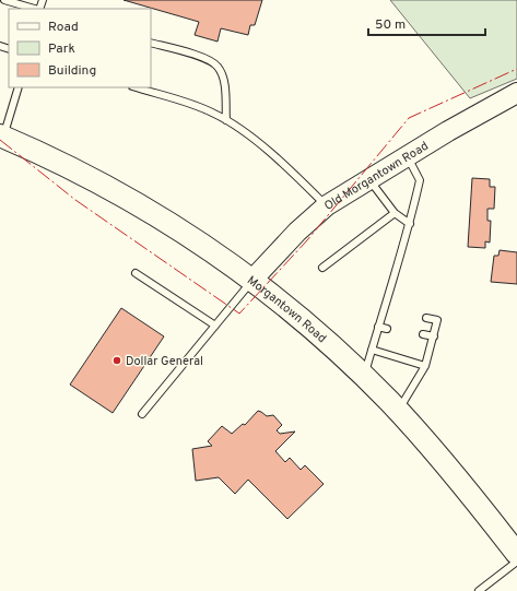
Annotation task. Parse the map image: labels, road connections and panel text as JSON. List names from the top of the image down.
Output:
{
  "streets": {
    "main road": ["Morgantown Road"],
    "street": ["Old Morgantown Road"]
  },
  "crossings": [
    ["Old Morgantown Road", "Morgantown Road"]
  ],
  "places": ["Dollar General"],
  "legend": ["Road", "Park", "Building"],
  "scale_bar": "50 m"
}
